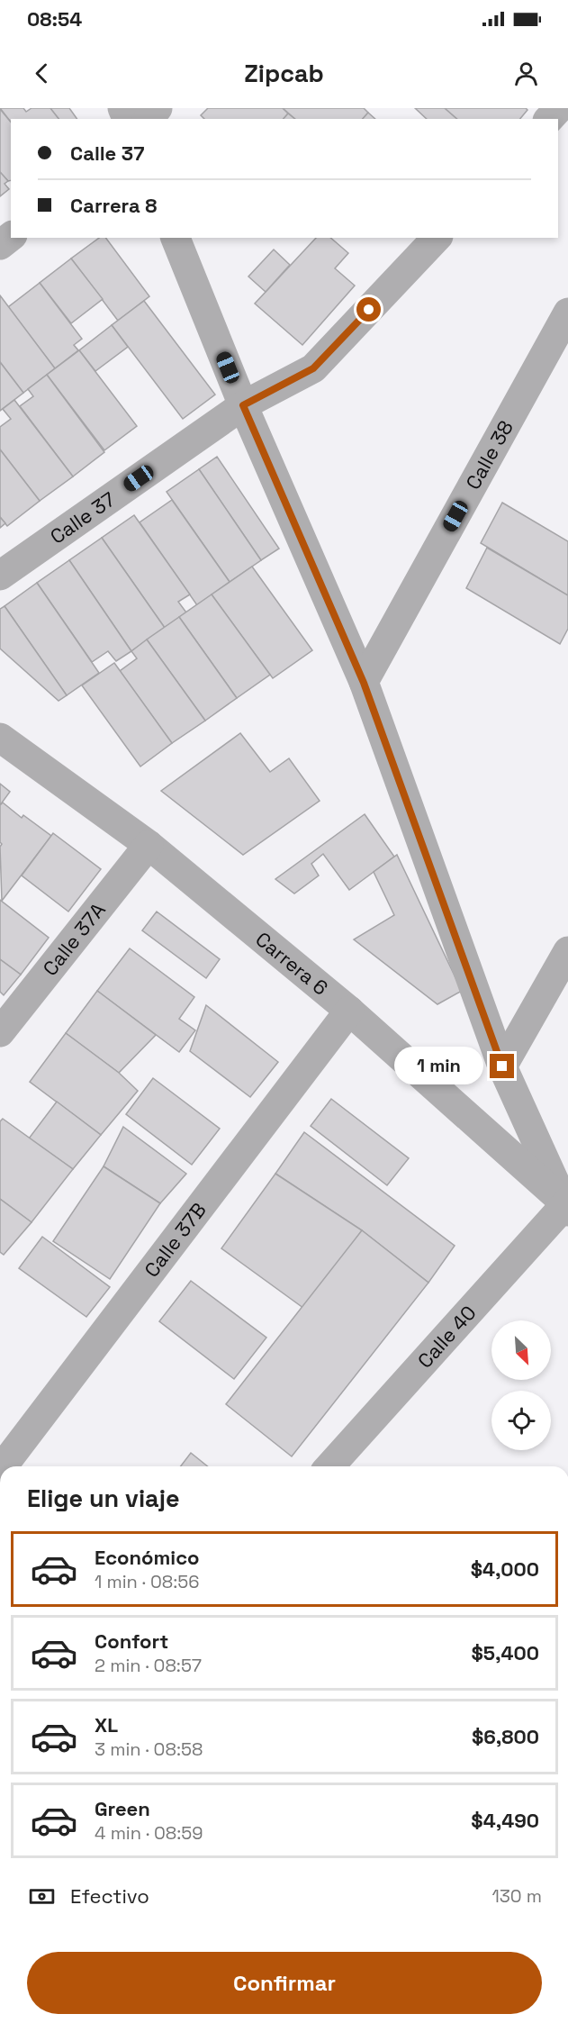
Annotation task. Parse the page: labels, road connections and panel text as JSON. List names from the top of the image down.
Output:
{
  "streets": {
    "street": [
      "Calle 38",
      "Calle 37",
      "Calle 37A",
      "Carrera 6",
      "Calle 37B",
      "Calle 40"
    ]
  },
  "crossings": [
    ["Calle 37A", "Carrera 6"],
    ["Carrera 6", "Calle 37B"],
    ["Carrera 6", "Calle 40"]
  ],
  "north": "bottom right",
  "page": {
    "status": "08:54",
    "header": "Zipcab",
    "banner": ["Calle 37", "Carrera 8"],
    "bubble": "1 min",
    "heading": "Elige un viaje",
    "list": [
      {
        "name": "Económico",
        "note": "1 min · 08:56",
        "value": "$4,000"
      },
      {
        "name": "Confort",
        "note": "2 min · 08:57",
        "value": "$5,400"
      },
      {
        "name": "XL",
        "note": "3 min · 08:58",
        "value": "$6,800"
      },
      {
        "name": "Green",
        "note": "4 min · 08:59",
        "value": "$4,490"
      }
    ],
    "pay": ["Efectivo", "130 m"],
    "buttons": "Confirmar"
  }
}
